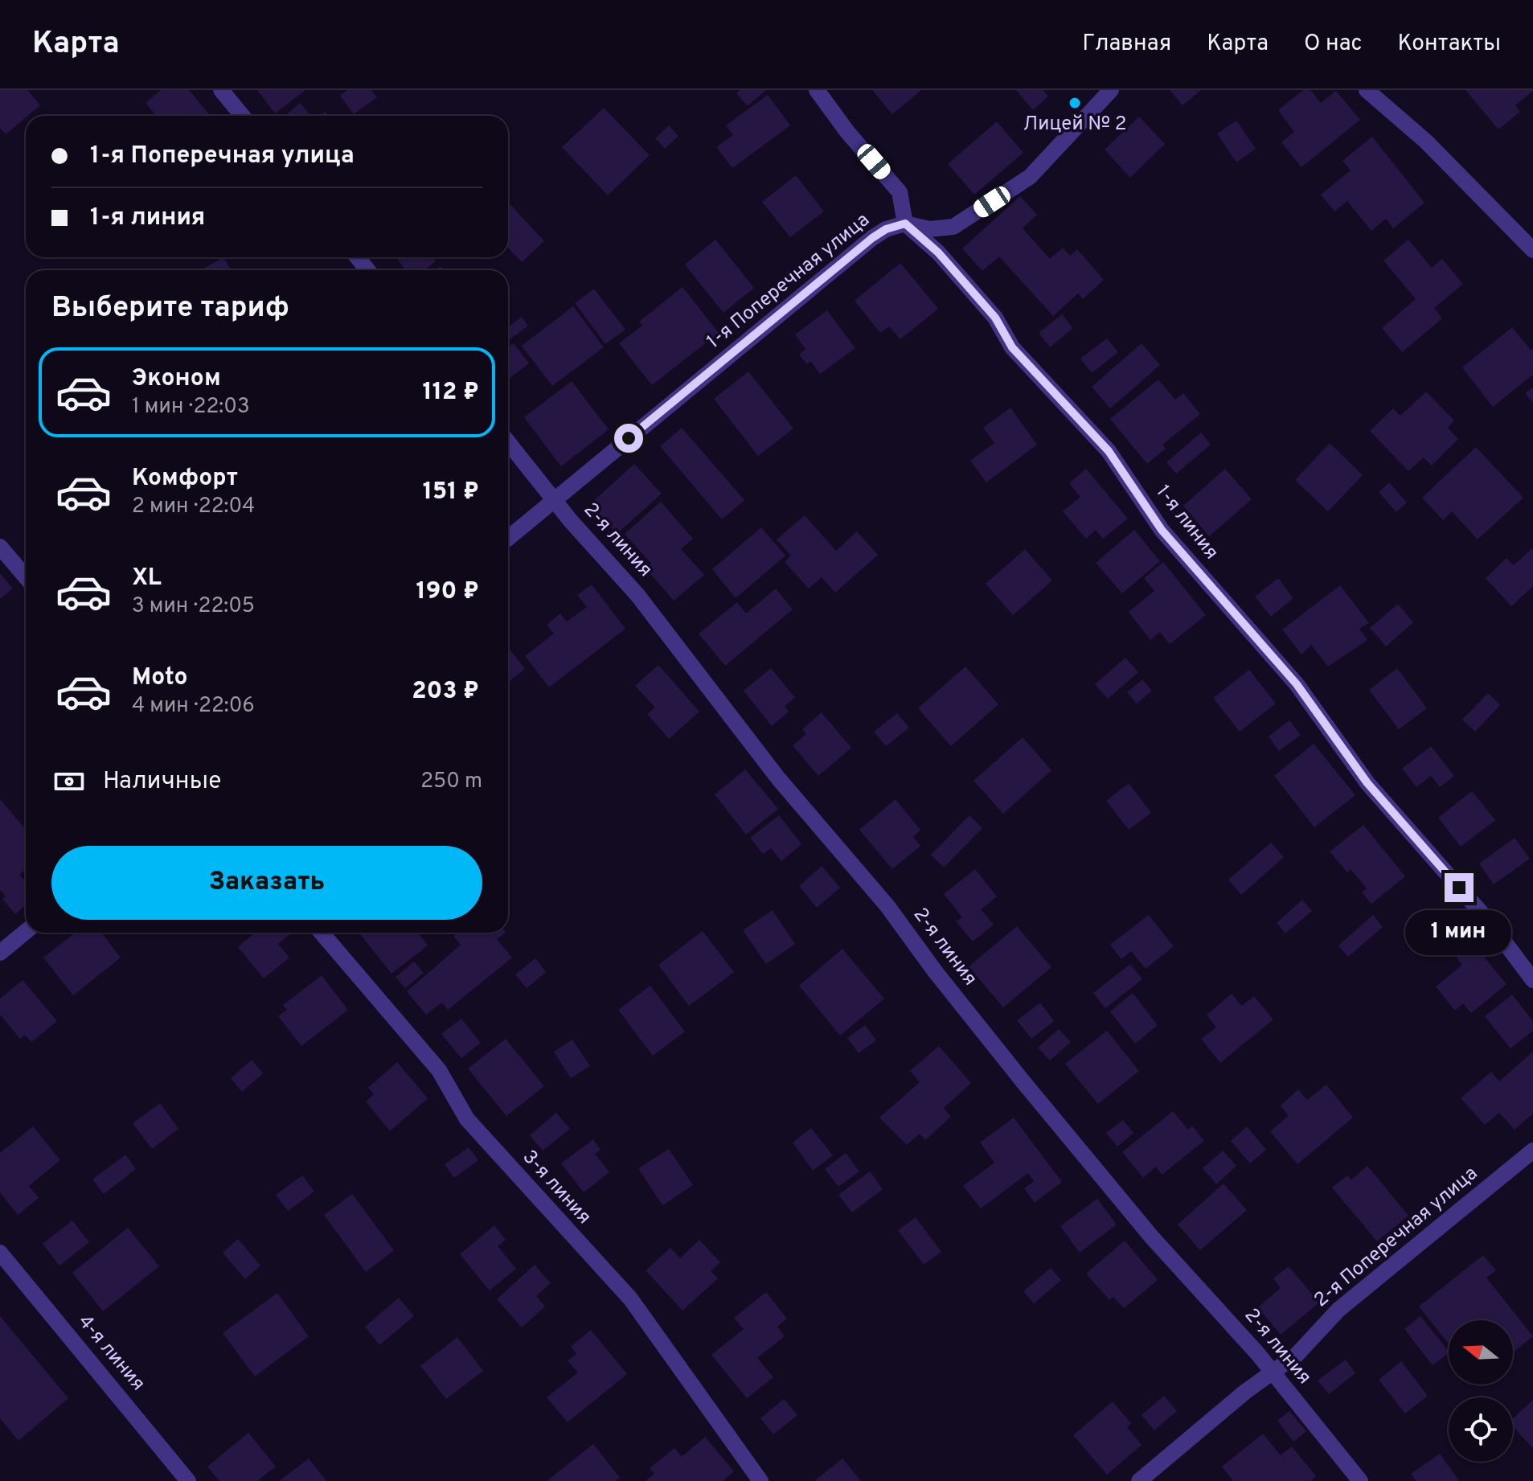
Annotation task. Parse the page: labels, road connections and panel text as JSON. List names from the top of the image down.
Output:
{
  "streets": {
    "street": [
      "1-я Поперечная улица",
      "1-я линия",
      "2-я линия",
      "3-я линия",
      "2-я Поперечная улица",
      "4-я линия"
    ]
  },
  "crossings": [
    ["1-я Поперечная улица", "1-я линия"],
    ["1-я Поперечная улица", "2-я линия"],
    ["2-я линия", "2-я Поперечная улица"]
  ],
  "places": ["Лицей № 2"],
  "north": "left",
  "page": {
    "header": "Карта",
    "nav": [
      "Главная",
      "Карта",
      "О нас",
      "Контакты"
    ],
    "banner": ["1-я Поперечная улица", "1-я линия"],
    "heading": "Выберите тариф",
    "list": [
      {
        "name": "Эконом",
        "note": "1 мин · 22:03",
        "value": "112 ₽"
      },
      {
        "name": "Комфорт",
        "note": "2 мин · 22:04",
        "value": "151 ₽"
      },
      {
        "name": "XL",
        "note": "3 мин · 22:05",
        "value": "190 ₽"
      },
      {
        "name": "Moto",
        "note": "4 мин · 22:06",
        "value": "203 ₽"
      }
    ],
    "pay": ["Наличные", "250 m"],
    "buttons": "Заказать",
    "bubble": "1 мин"
  }
}
